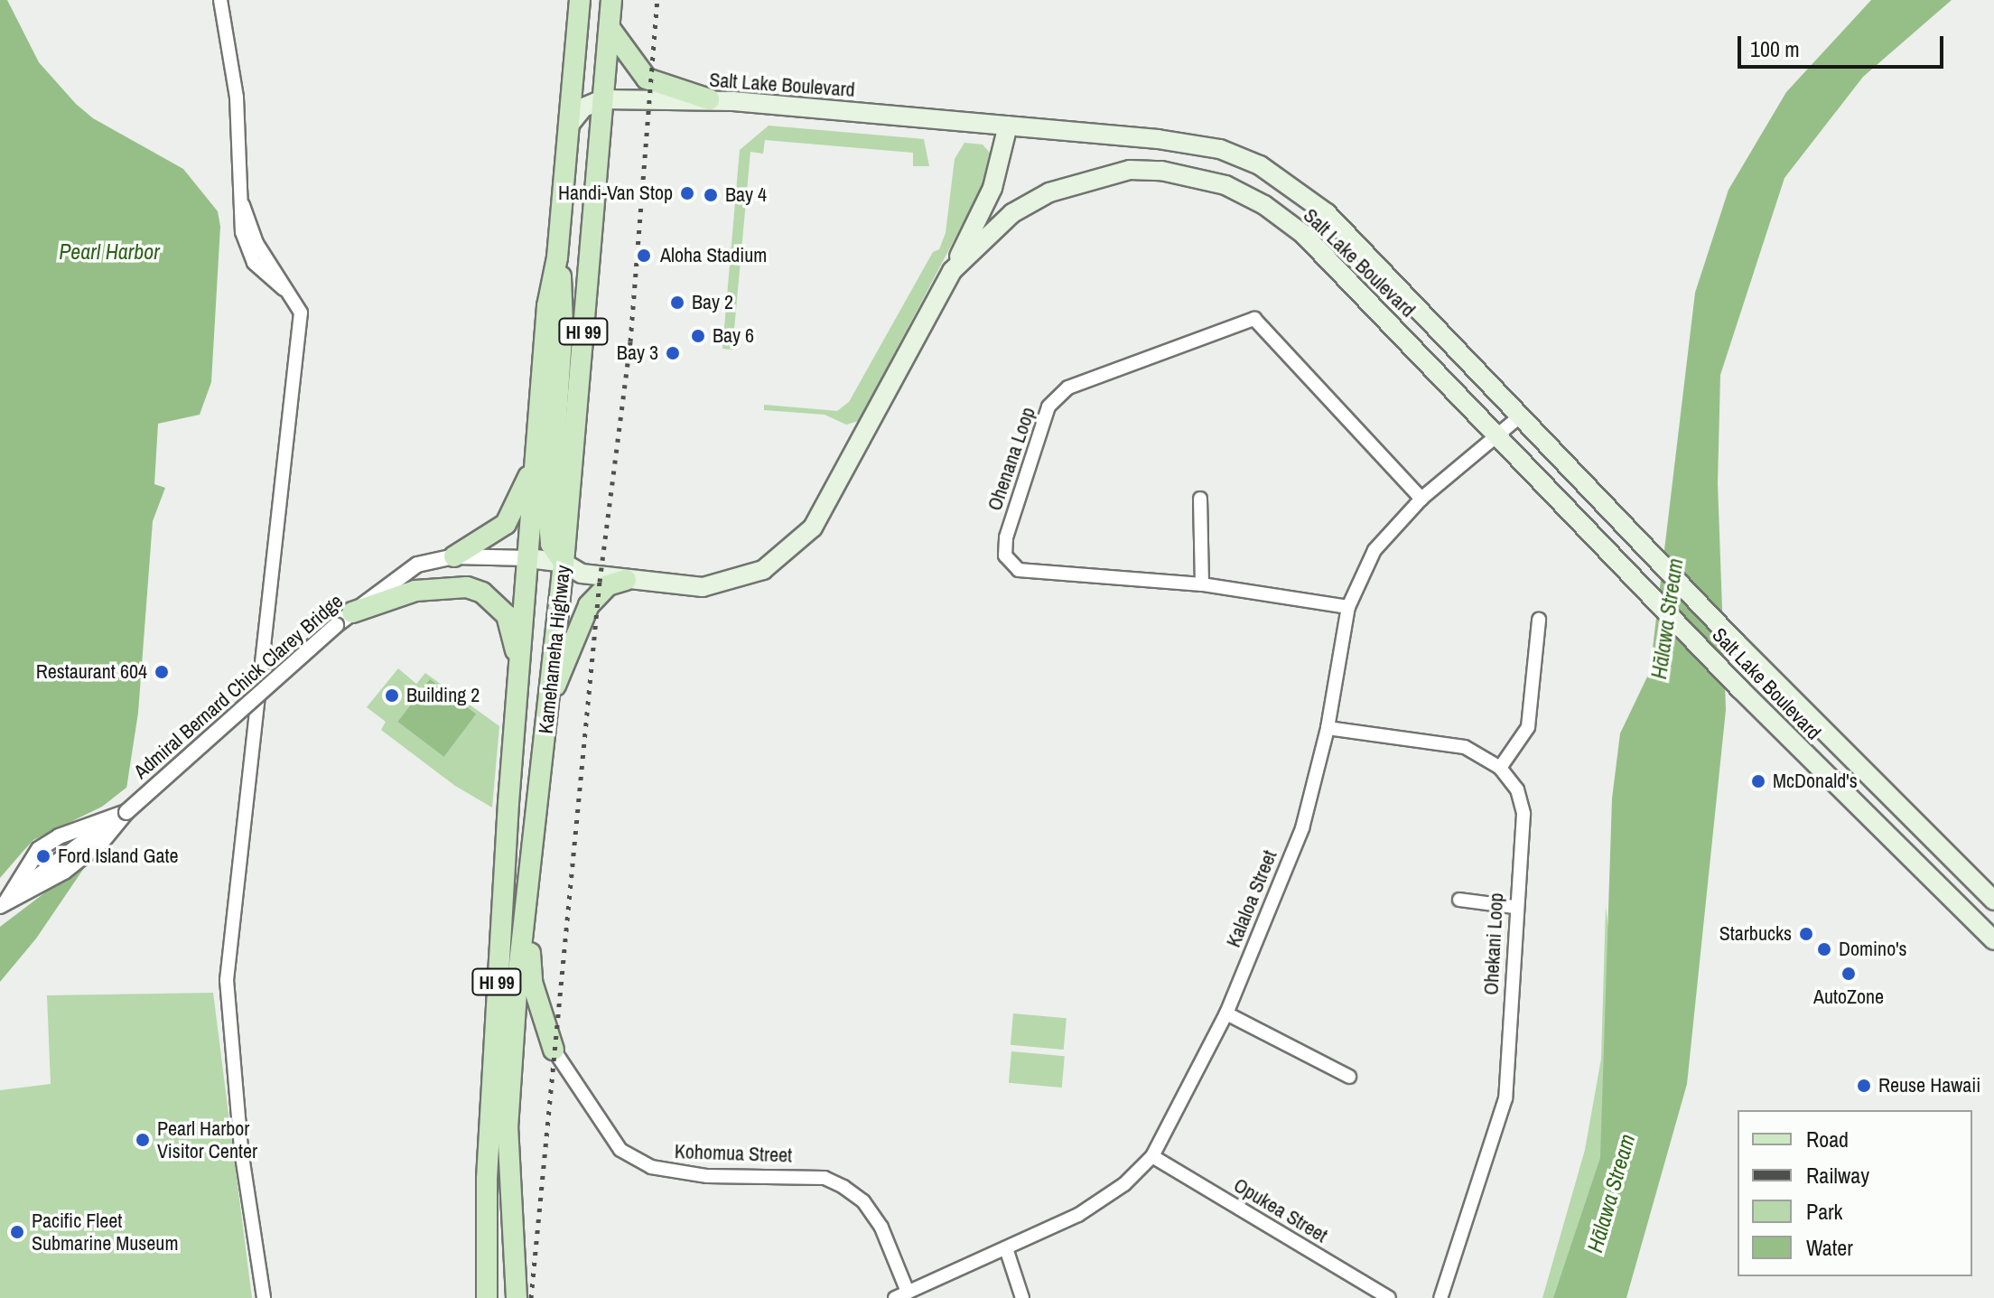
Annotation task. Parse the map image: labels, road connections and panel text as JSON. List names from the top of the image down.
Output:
{
  "streets": {
    "main road": ["Salt Lake Boulevard", "HI 99", "Kamehameha Highway"],
    "street": [
      "Ohenana Loop",
      "Admiral Bernard Chick Clarey Bridge",
      "Kalaloa Street",
      "Ohekani Loop",
      "Kohomua Street",
      "Opukea Street"
    ]
  },
  "crossings": [
    ["Salt Lake Boulevard", "Kamehameha Highway"],
    ["Salt Lake Boulevard", "Admiral Bernard Chick Clarey Bridge"],
    ["Salt Lake Boulevard", "Kalaloa Street"],
    ["Ohenana Loop", "Kalaloa Street"],
    ["Kamehameha Highway", "Admiral Bernard Chick Clarey Bridge"],
    ["Kalaloa Street", "Ohekani Loop"],
    ["Kalaloa Street", "Kohomua Street"],
    ["Kalaloa Street", "Opukea Street"]
  ],
  "water": ["Pearl Harbor", "Hālawa Stream"],
  "places": [
    "Handi-Van Stop",
    "Bay 4",
    "Aloha Stadium",
    "Bay 2",
    "Bay 6",
    "Bay 3",
    "Restaurant 604",
    "Building 2",
    "McDonald's",
    "Ford Island Gate",
    "Starbucks",
    "Domino's",
    "AutoZone",
    "Reuse Hawaii",
    "Pearl Harbor Visitor Center",
    "Pacific Fleet Submarine Museum"
  ],
  "legend": [
    "Road",
    "Railway",
    "Park",
    "Water"
  ],
  "scale_bar": "100 m"
}
